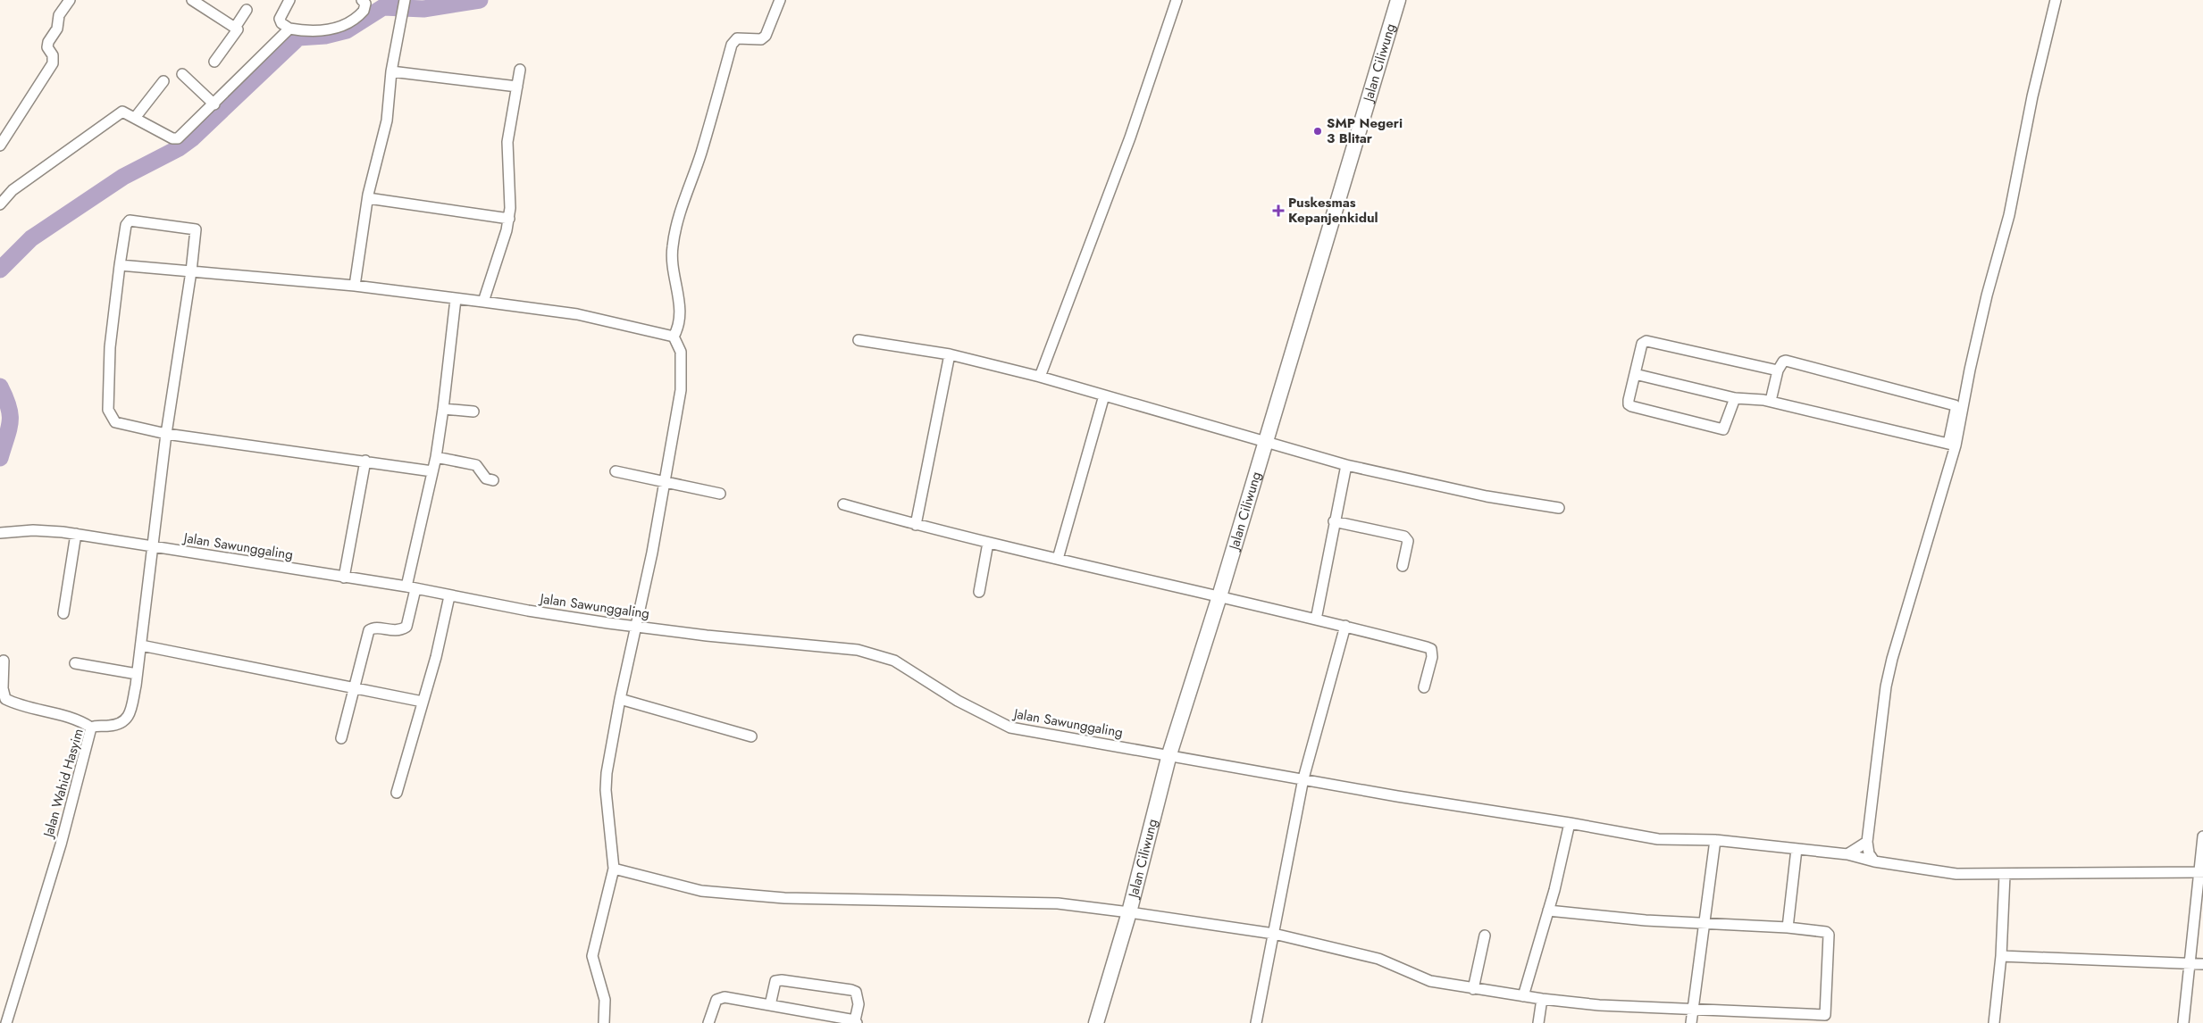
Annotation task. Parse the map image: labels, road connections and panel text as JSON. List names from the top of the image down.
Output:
{
  "streets": {
    "main road": ["Jalan Ciliwung"],
    "street": ["Jalan Sawunggaling", "Jalan Wahid Hasyim"]
  },
  "crossings": [
    ["Jalan Ciliwung", "Jalan Sawunggaling"],
    ["Jalan Sawunggaling", "Jalan Wahid Hasyim"]
  ],
  "places": {
    "other": ["SMP Negeri 3 Blitar"],
    "health": ["Puskesmas Kepanjenkidul"]
  }
}
